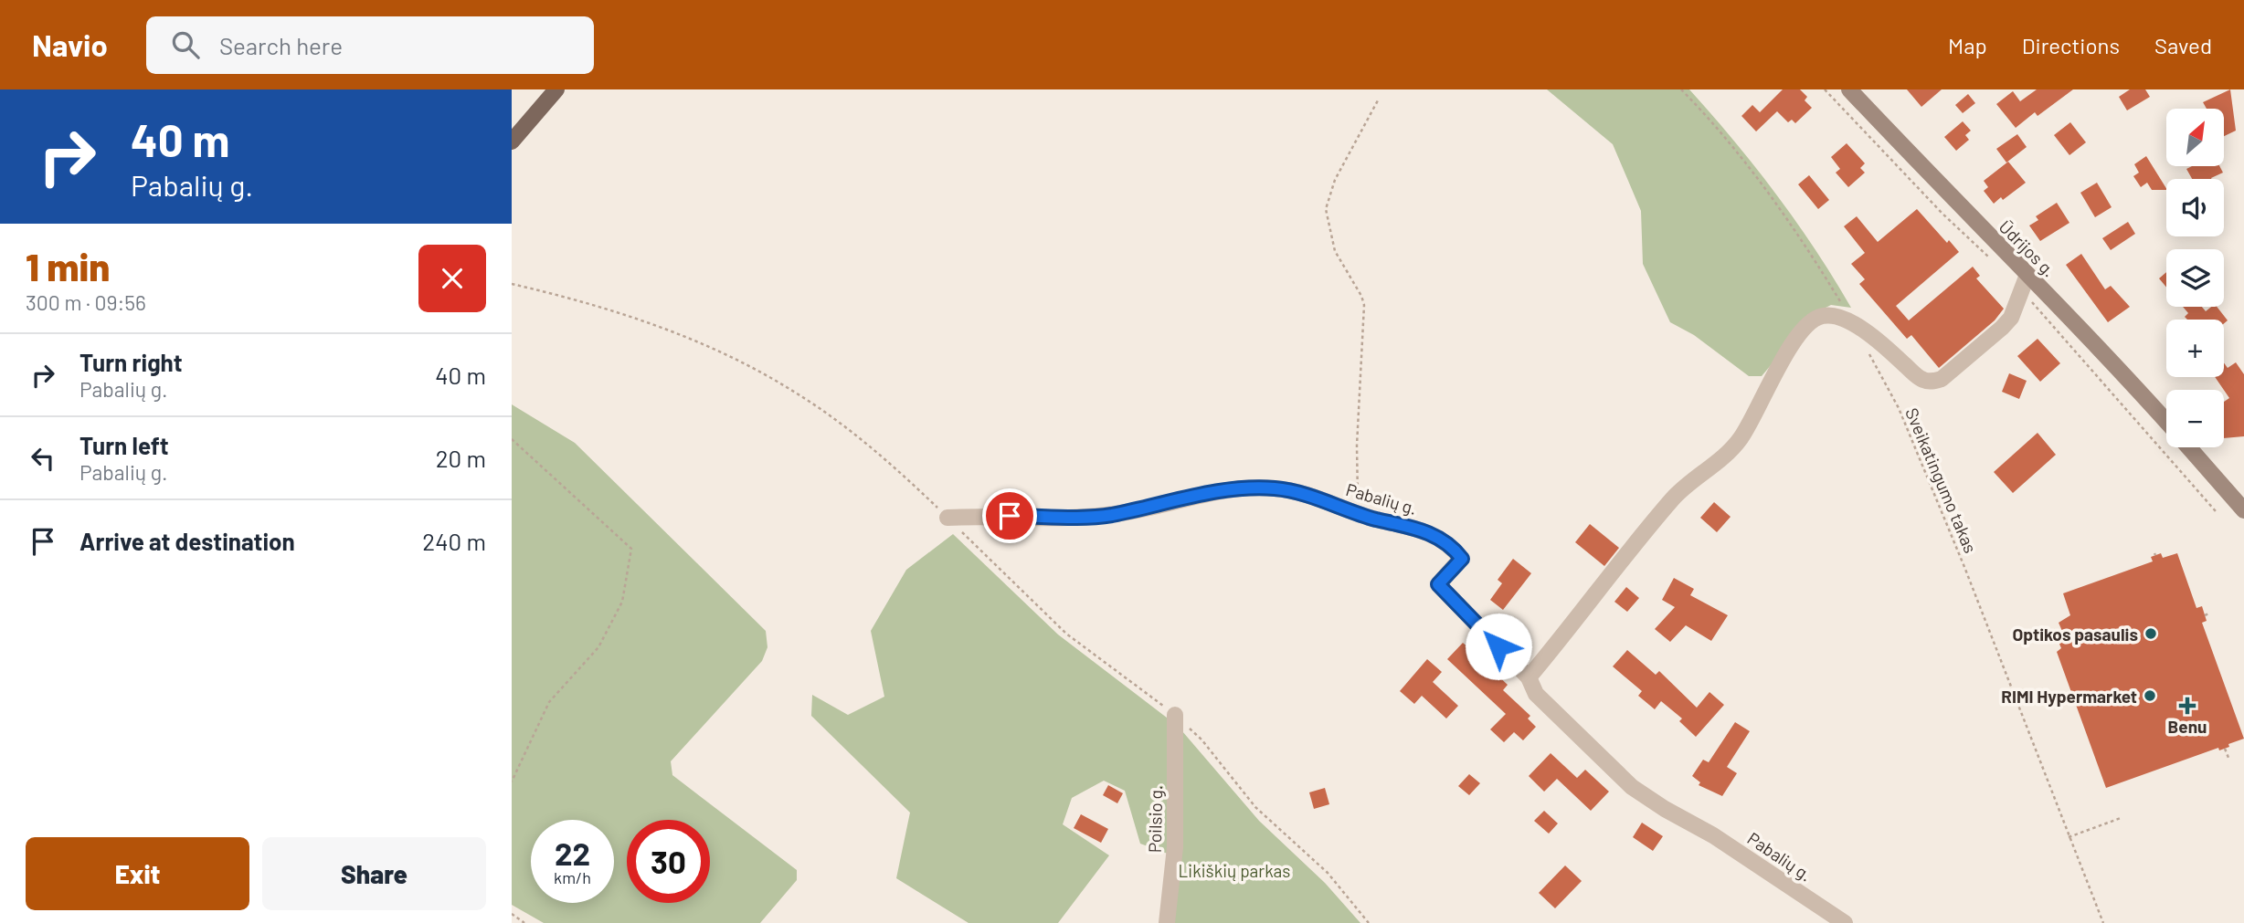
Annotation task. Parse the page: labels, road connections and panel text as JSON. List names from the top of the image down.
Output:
{
  "streets": {
    "main road": ["Ūdrijos g."],
    "street": ["Pabalių g.", "Poilsio g."],
    "path": ["Sveikatingumo takas"]
  },
  "parks": ["Likiškių parkas"],
  "places": {
    "other": ["Optikos pasaulis", "RIMI Hypermarket"],
    "health": ["Benu"]
  },
  "north": "top right",
  "page": {
    "header": "Navio",
    "search": "Search here",
    "nav": ["Map", "Directions", "Saved"],
    "turn": ["40 m", "Pabalių g."],
    "map_buttons": ["+", "−"],
    "heading": ["1 min", "300 m · 09:56"],
    "list": [
      {
        "name": "Turn right",
        "note": "Pabalių g.",
        "value": "40 m"
      },
      {
        "name": "Turn left",
        "note": "Pabalių g.",
        "value": "20 m"
      },
      {
        "name": "Arrive at destination",
        "value": "240 m"
      }
    ],
    "speed": "22 km/h",
    "limit": "30",
    "buttons": ["Exit", "Share"]
  }
}
